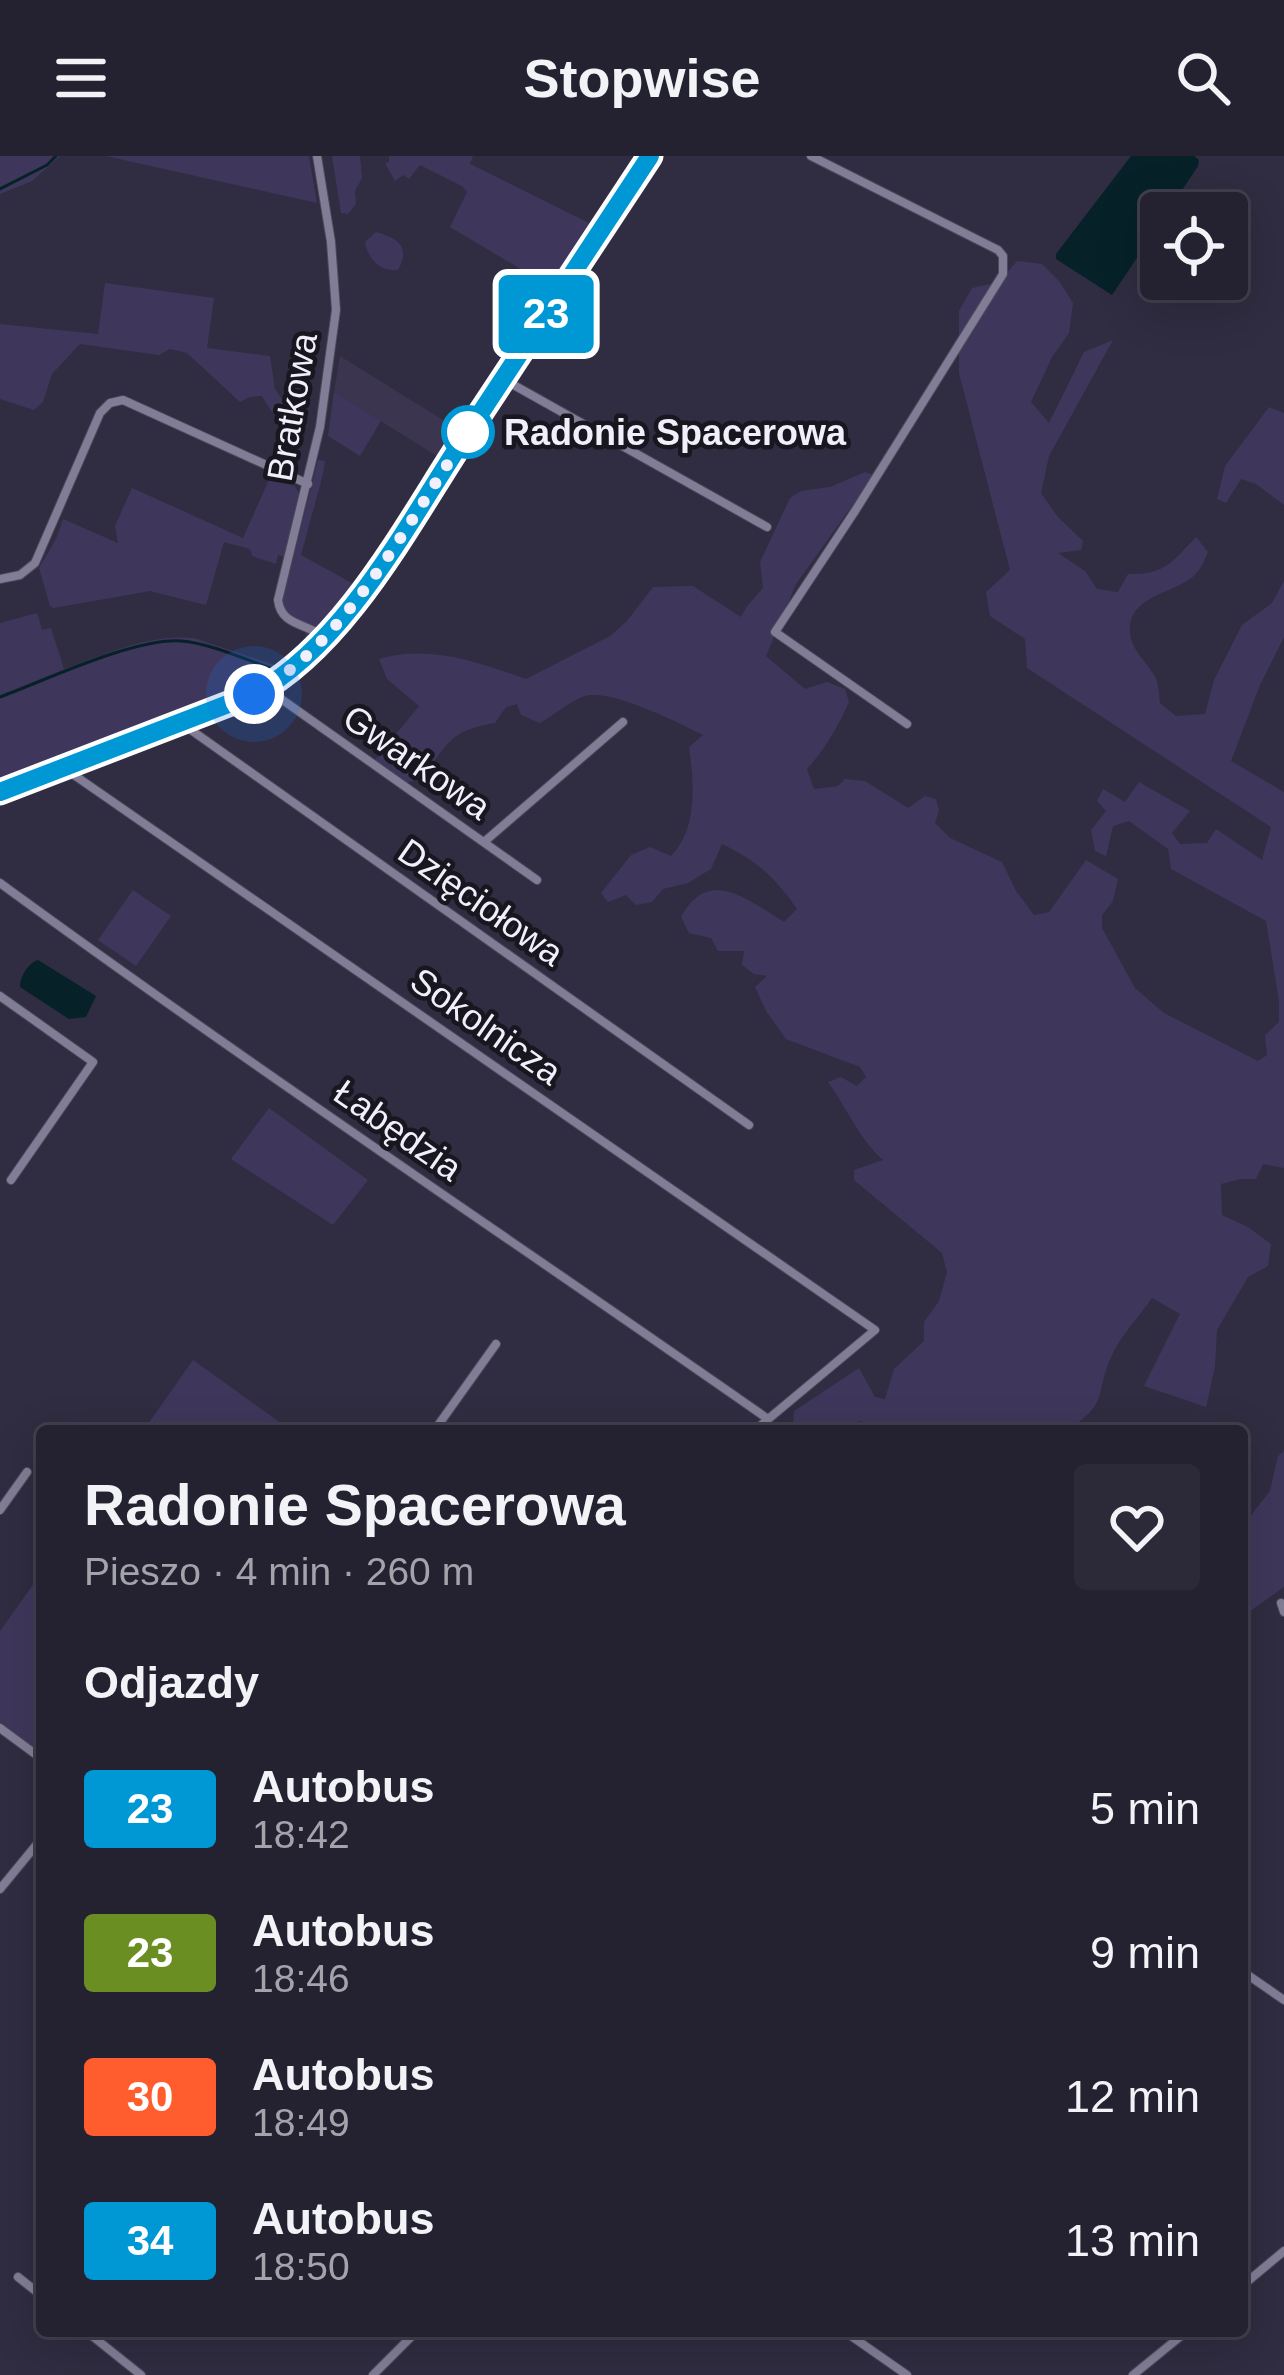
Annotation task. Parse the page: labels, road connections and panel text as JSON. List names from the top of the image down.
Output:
{
  "streets": {
    "street": [
      "Bratkowa",
      "Gwarkowa",
      "Dzięciołowa",
      "Sokolnicza",
      "Łabędzia"
    ]
  },
  "crossings": [
    ["Sokolnicza", "Łabędzia"]
  ],
  "places": ["Radonie Spacerowa"],
  "lines": ["bus line 23"],
  "page": {
    "header": "Stopwise",
    "on_map": "23",
    "heading": [
      ["Radonie Spacerowa", "Pieszo · 4 min · 260 m"],
      "Odjazdy"
    ],
    "list": [
      {
        "mark": "23",
        "name": "Autobus",
        "note": "18:42",
        "value": "5 min"
      },
      {
        "mark": "23",
        "name": "Autobus",
        "note": "18:46",
        "value": "9 min"
      },
      {
        "mark": "30",
        "name": "Autobus",
        "note": "18:49",
        "value": "12 min"
      },
      {
        "mark": "34",
        "name": "Autobus",
        "note": "18:50",
        "value": "13 min"
      }
    ]
  }
}
